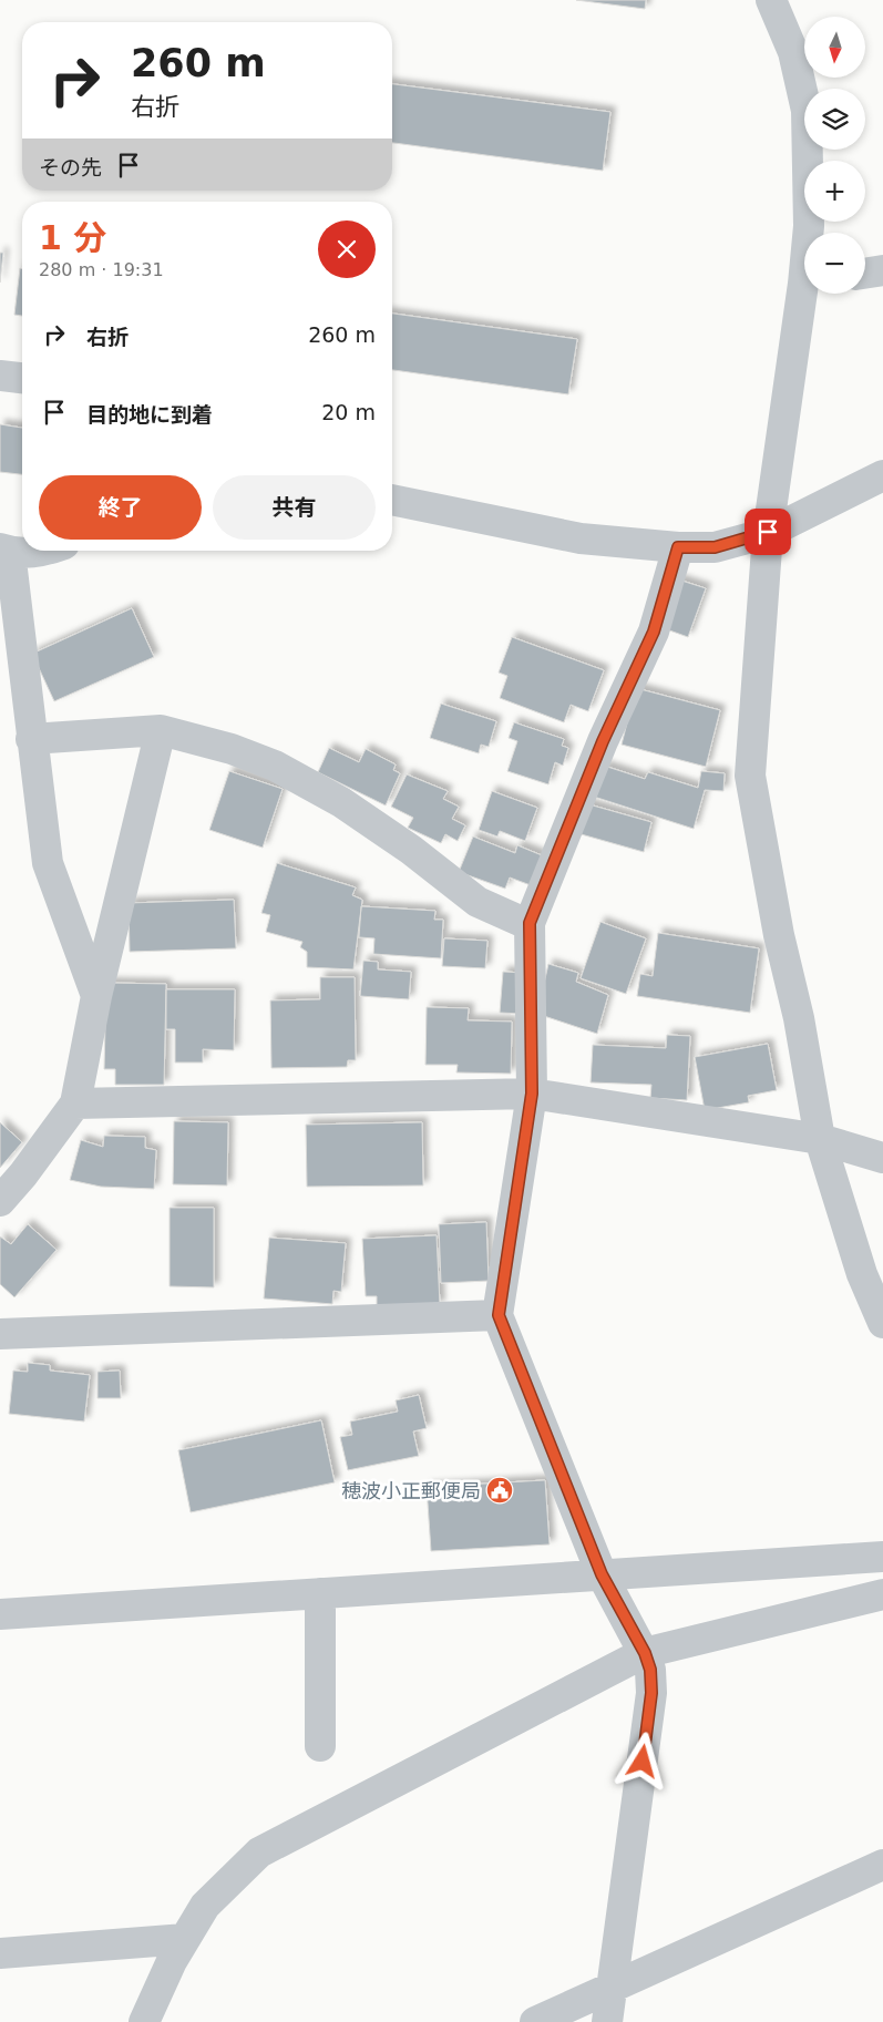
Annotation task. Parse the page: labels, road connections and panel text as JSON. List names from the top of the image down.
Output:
{
  "places": {
    "public building": ["穂波小正郵便局"]
  },
  "north": "bottom",
  "page": {
    "map_buttons": ["+", "−"],
    "turn": ["260 m", "右折"],
    "then": "その先",
    "heading": ["1 分", "280 m · 19:31"],
    "list": [
      {
        "name": "右折",
        "value": "260 m"
      },
      {
        "name": "目的地に到着",
        "value": "20 m"
      }
    ],
    "buttons": ["終了", "共有"]
  }
}
